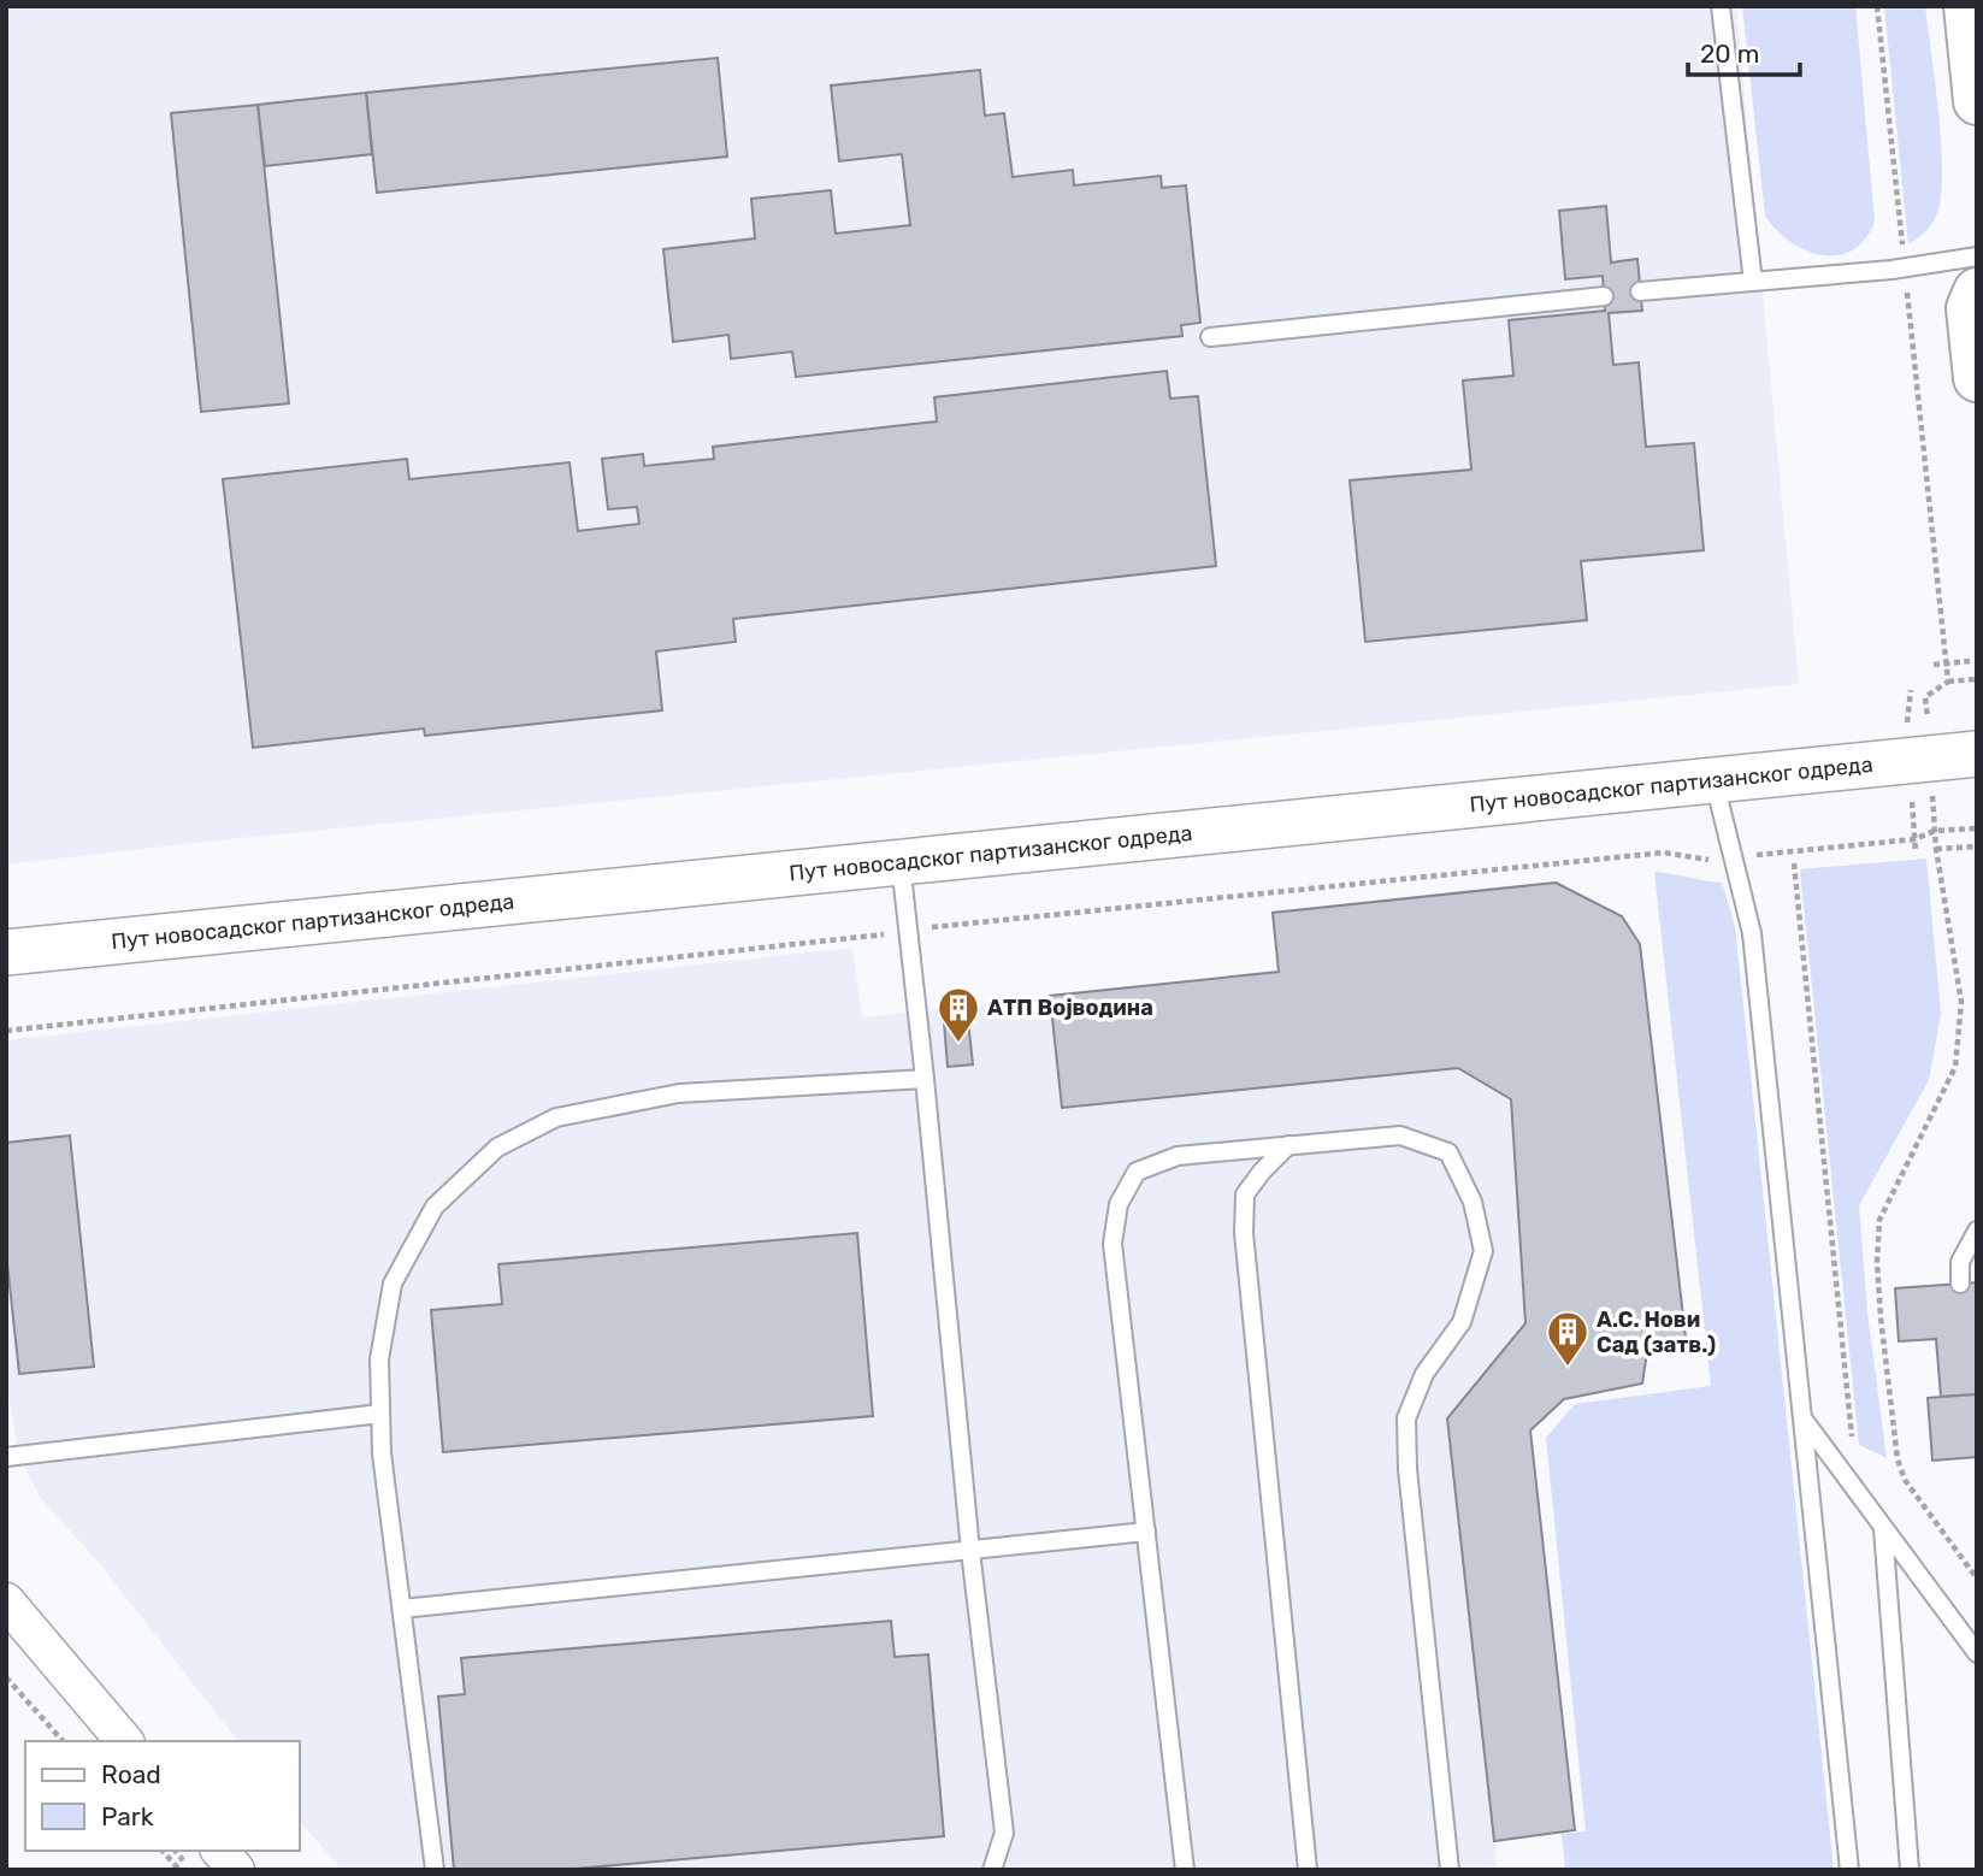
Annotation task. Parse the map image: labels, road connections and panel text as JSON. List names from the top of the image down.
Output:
{
  "streets": {
    "street": ["Пут новосадског партизанског одреда"]
  },
  "places": {
    "building": ["АТП Војводина", "А.С. Нови Сад (затв.)"]
  },
  "legend": ["Road", "Park"],
  "scale_bar": "20 m"
}
